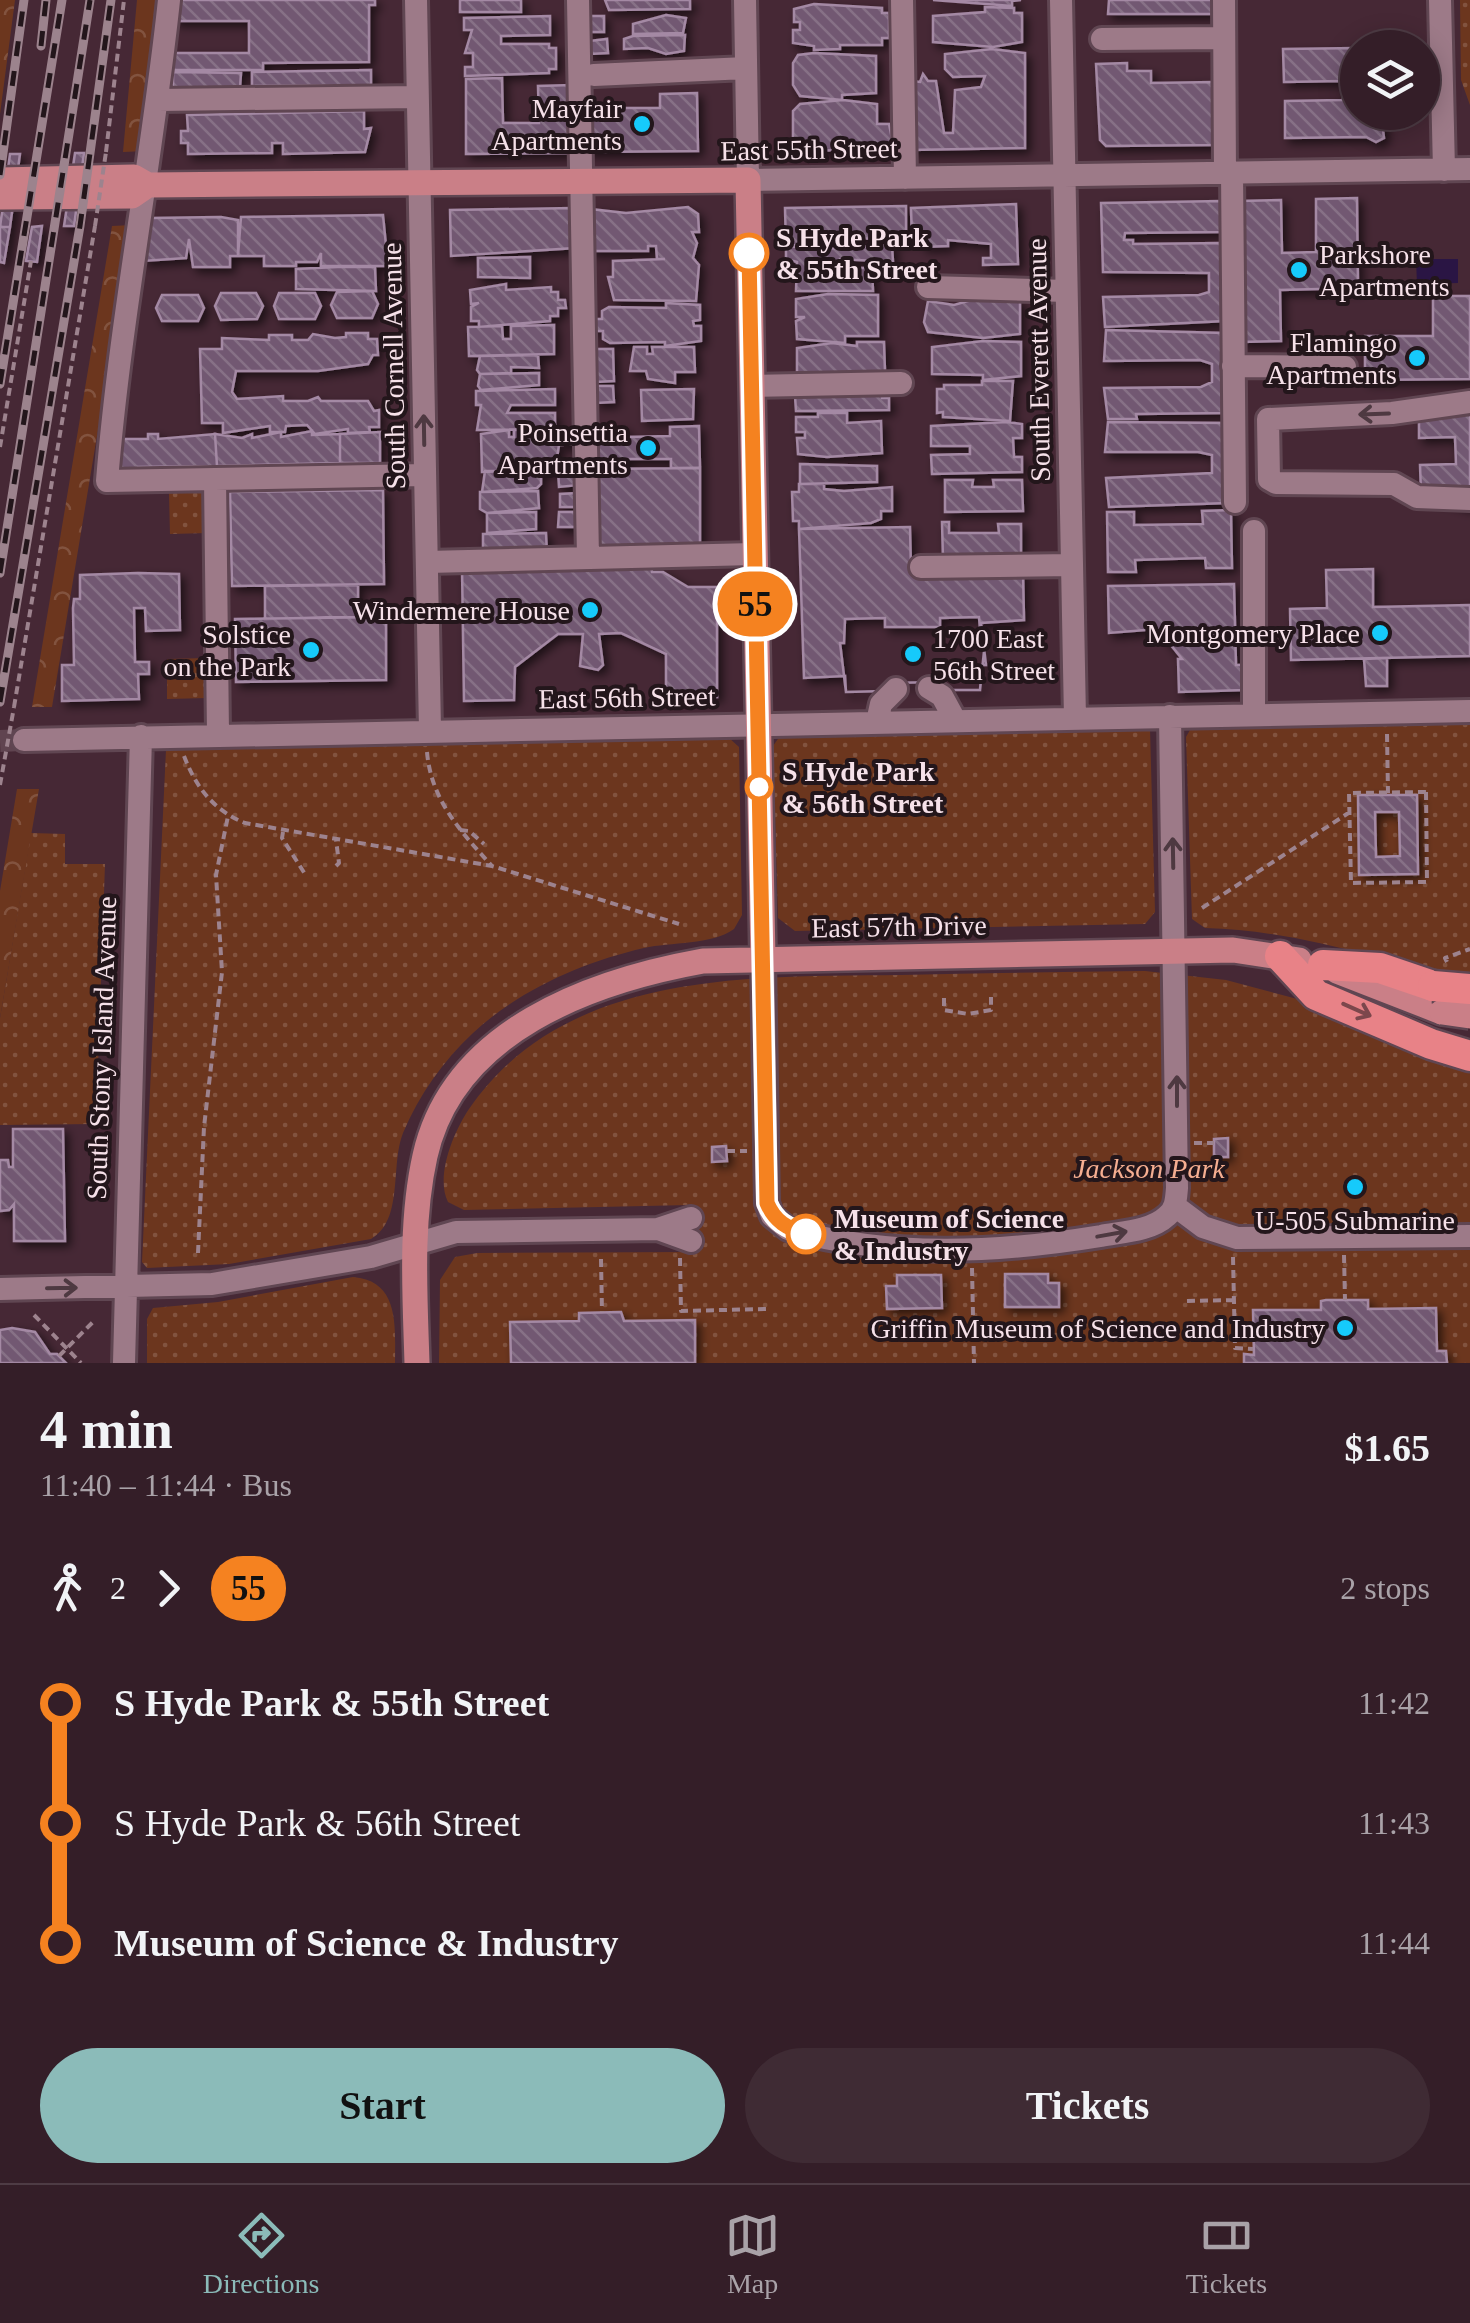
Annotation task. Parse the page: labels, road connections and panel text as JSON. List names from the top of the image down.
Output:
{
  "streets": {
    "main road": ["East 55th Street", "East 57th Drive"],
    "street": [
      "South Everett Avenue",
      "South Cornell Avenue",
      "East 56th Street",
      "South Stony Island Avenue"
    ]
  },
  "crossings": [
    ["East 55th Street", "South Everett Avenue"],
    ["East 55th Street", "South Cornell Avenue"],
    ["South Everett Avenue", "East 56th Street"],
    ["South Cornell Avenue", "East 56th Street"],
    ["East 56th Street", "South Stony Island Avenue"]
  ],
  "parks": ["Jackson Park"],
  "places": [
    "Mayfair Apartments",
    "S Hyde Park & 55th Street",
    "Parkshore Apartments",
    "Flamingo Apartments",
    "Poinsettia Apartments",
    "Windermere House",
    "Montgomery Place",
    "Solstice on the Park",
    "1700 East 56th Street",
    "S Hyde Park & 56th Street",
    "U-505 Submarine",
    "Museum of Science & Industry",
    "Griffin Museum of Science and Industry"
  ],
  "lines": ["bus line 55"],
  "page": {
    "on_map": "55",
    "heading": ["4 min", "11:40 – 11:44 · Bus", "$1.65"],
    "legs": ["2", "55", "2 stops"],
    "list": [
      {
        "name": "S Hyde Park & 55th Street",
        "value": "11:42"
      },
      {
        "name": "S Hyde Park & 56th Street",
        "value": "11:43"
      },
      {
        "name": "Museum of Science & Industry",
        "value": "11:44"
      }
    ],
    "buttons": ["Start", "Tickets"],
    "tabs": ["Directions", "Map", "Tickets"]
  }
}
